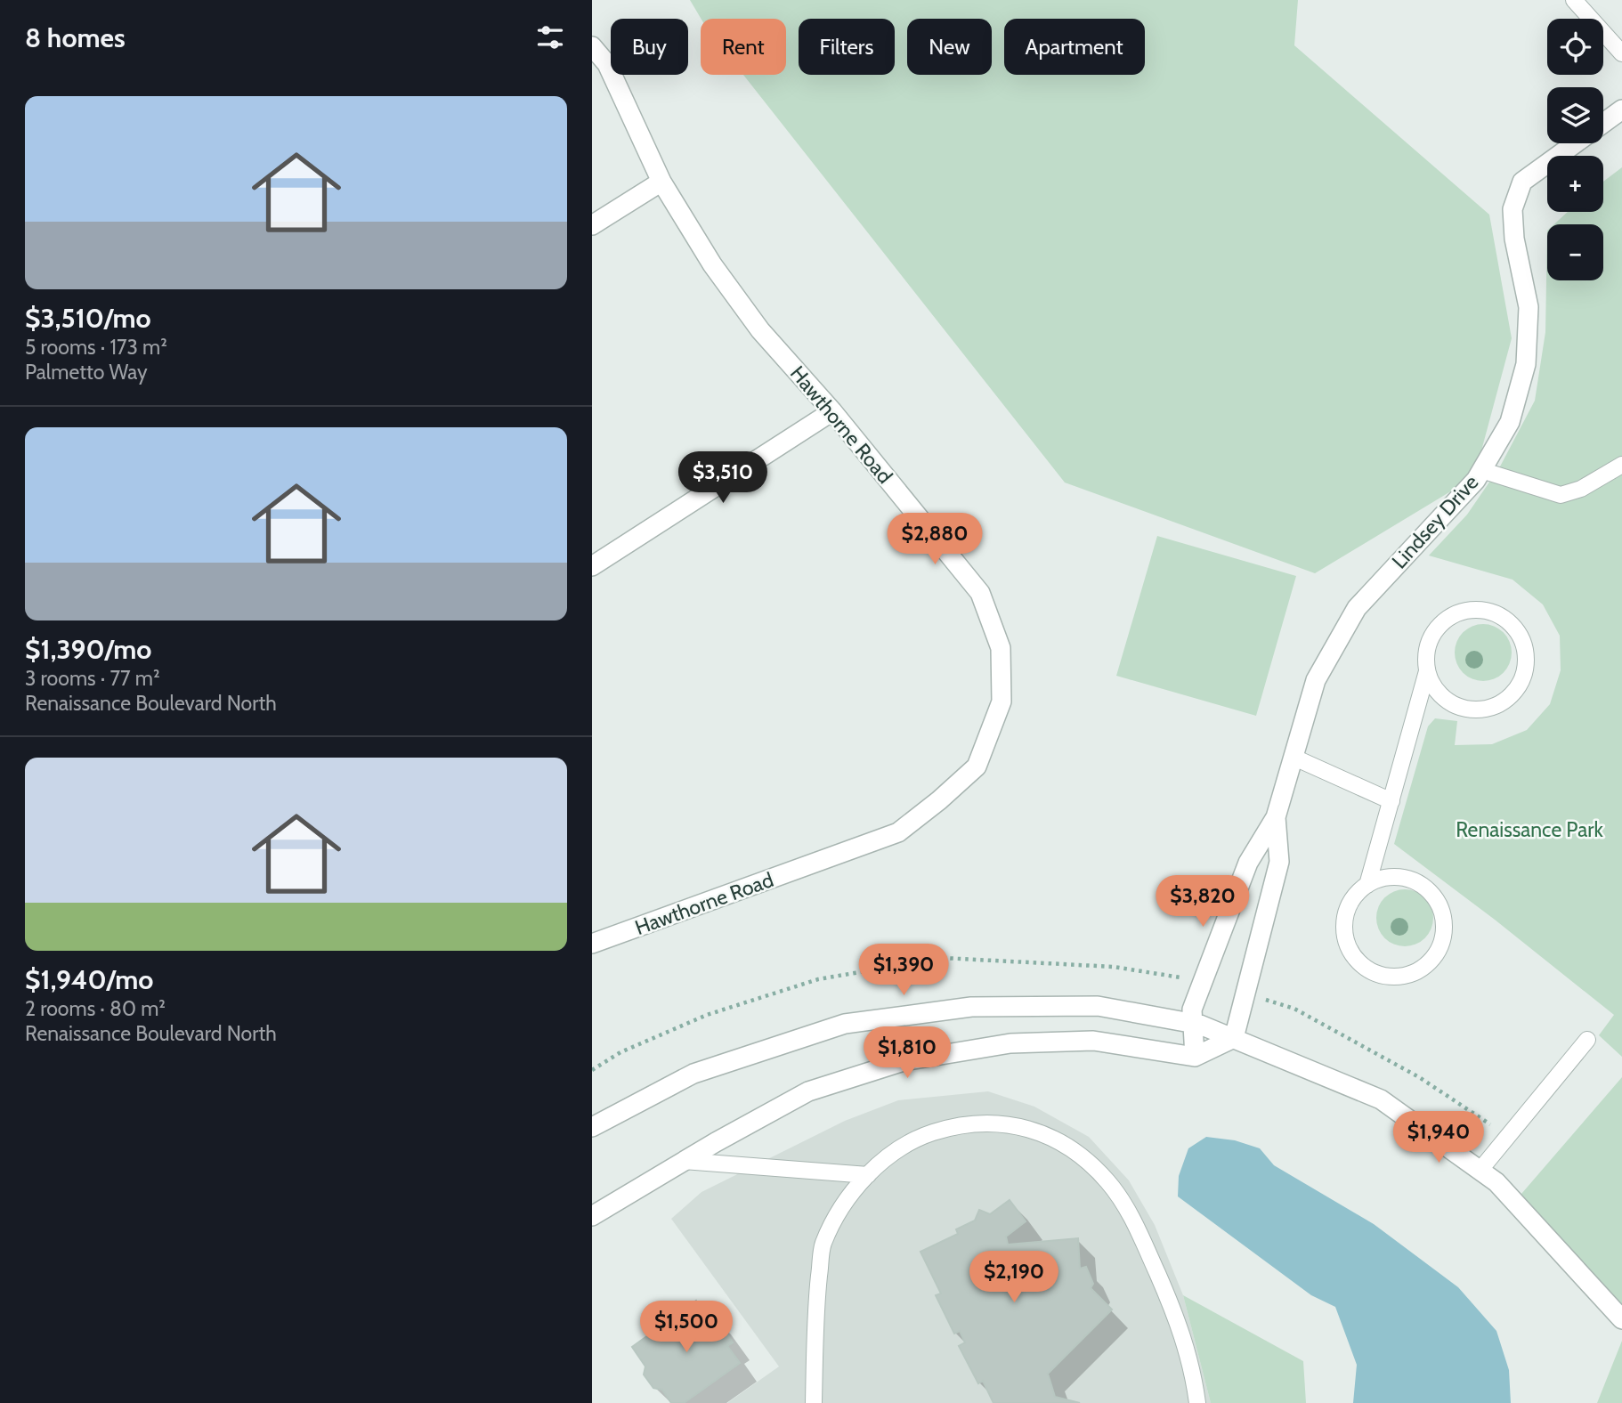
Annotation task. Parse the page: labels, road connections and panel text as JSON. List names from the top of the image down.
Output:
{
  "streets": {
    "street": ["Hawthorne Road", "Lindsey Drive"]
  },
  "parks": ["Renaissance Park"],
  "page": {
    "heading": "8 homes",
    "map_buttons": ["+", "−"],
    "chip": [
      "Buy",
      "Rent",
      "Filters",
      "New",
      "Apartment"
    ],
    "list": [
      {
        "name": "$3,510/mo",
        "note": "5 rooms · 173 m² · Palmetto Way"
      },
      {
        "name": "$1,390/mo",
        "note": "3 rooms · 77 m² · Renaissance Boulevard North"
      },
      {
        "name": "$1,940/mo",
        "note": "2 rooms · 80 m² · Renaissance Boulevard North"
      }
    ],
    "price": [
      "$3,510",
      "$2,880",
      "$3,820",
      "$1,390",
      "$1,810",
      "$1,940",
      "$2,190",
      "$1,500"
    ]
  }
}
